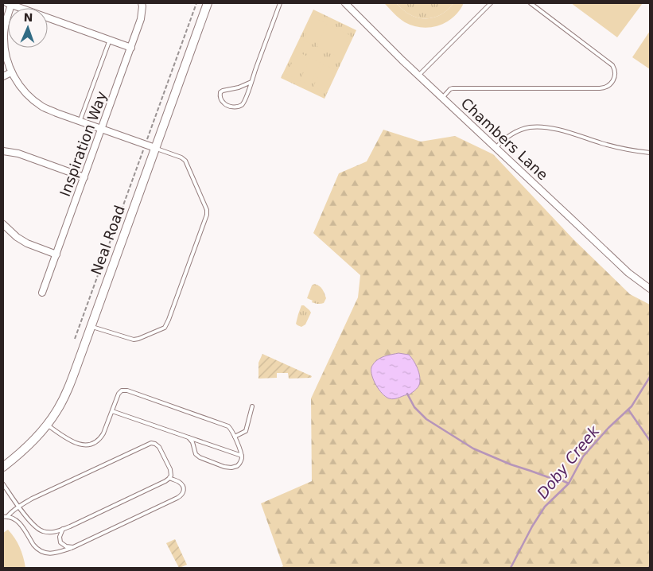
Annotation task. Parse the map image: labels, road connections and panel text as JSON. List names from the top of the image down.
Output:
{
  "streets": {
    "street": ["Chambers Lane", "Inspiration Way", "Neal Road"]
  },
  "water": ["Doby Creek"],
  "north": "top"
}
